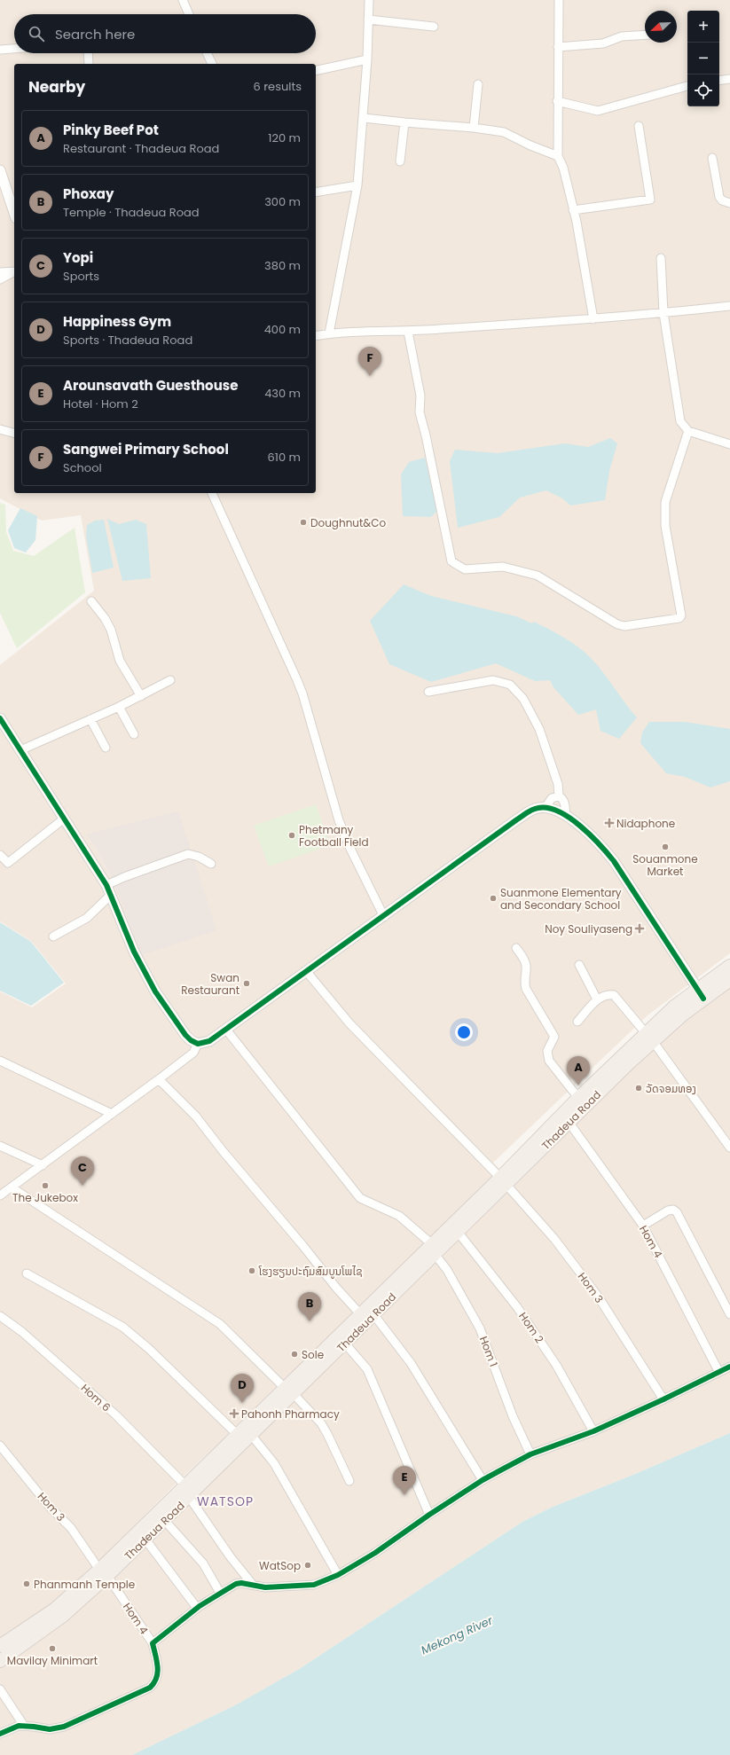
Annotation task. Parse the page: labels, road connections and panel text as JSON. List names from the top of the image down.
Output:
{
  "streets": {
    "main road": ["Thadeua Road"],
    "street": [
      "Hom 4",
      "Hom 3",
      "Hom 2",
      "Hom 1",
      "Hom 6"
    ]
  },
  "crossings": [
    ["Thadeua Road", "Hom 4"],
    ["Thadeua Road", "Hom 3"],
    ["Thadeua Road", "Hom 2"],
    ["Thadeua Road", "Hom 1"],
    ["Thadeua Road", "Hom 6"],
    ["Hom 4", "Hom 3"]
  ],
  "districts": ["WATSOP"],
  "water": ["Mekong River"],
  "places": {
    "other": [
      "Doughnut&Co",
      "Phetmany Football Field",
      "Souanmone Market",
      "Suanmone Elementary and Secondary School",
      "Swan Restaurant",
      "ວັດຈອມທອງ",
      "The Jukebox",
      "ໂຮງຮຽນປະຖົມສົມບູນໂພໄຊ",
      "Sole",
      "WatSop",
      "Phanmanh Temple",
      "Mavilay Minimart"
    ],
    "health": ["Nidaphone", "Noy Souliyaseng", "Pahonh Pharmacy"]
  },
  "north": "bottom left",
  "page": {
    "map_buttons": ["+", "−"],
    "search": "Search here",
    "heading": ["Nearby", "6 results"],
    "list": [
      {
        "mark": "A",
        "name": "Pinky Beef Pot",
        "note": "Restaurant · Thadeua Road",
        "value": "120 m"
      },
      {
        "mark": "B",
        "name": "Phoxay",
        "note": "Temple · Thadeua Road",
        "value": "300 m"
      },
      {
        "mark": "C",
        "name": "Yopi",
        "note": "Sports",
        "value": "380 m"
      },
      {
        "mark": "D",
        "name": "Happiness Gym",
        "note": "Sports · Thadeua Road",
        "value": "400 m"
      },
      {
        "mark": "E",
        "name": "Arounsavath Guesthouse",
        "note": "Hotel · Hom 2",
        "value": "430 m"
      },
      {
        "mark": "F",
        "name": "Sangwei Primary School",
        "note": "School",
        "value": "610 m"
      }
    ],
    "pins": [
      "F",
      "A",
      "C",
      "B",
      "D",
      "E"
    ]
  }
}
